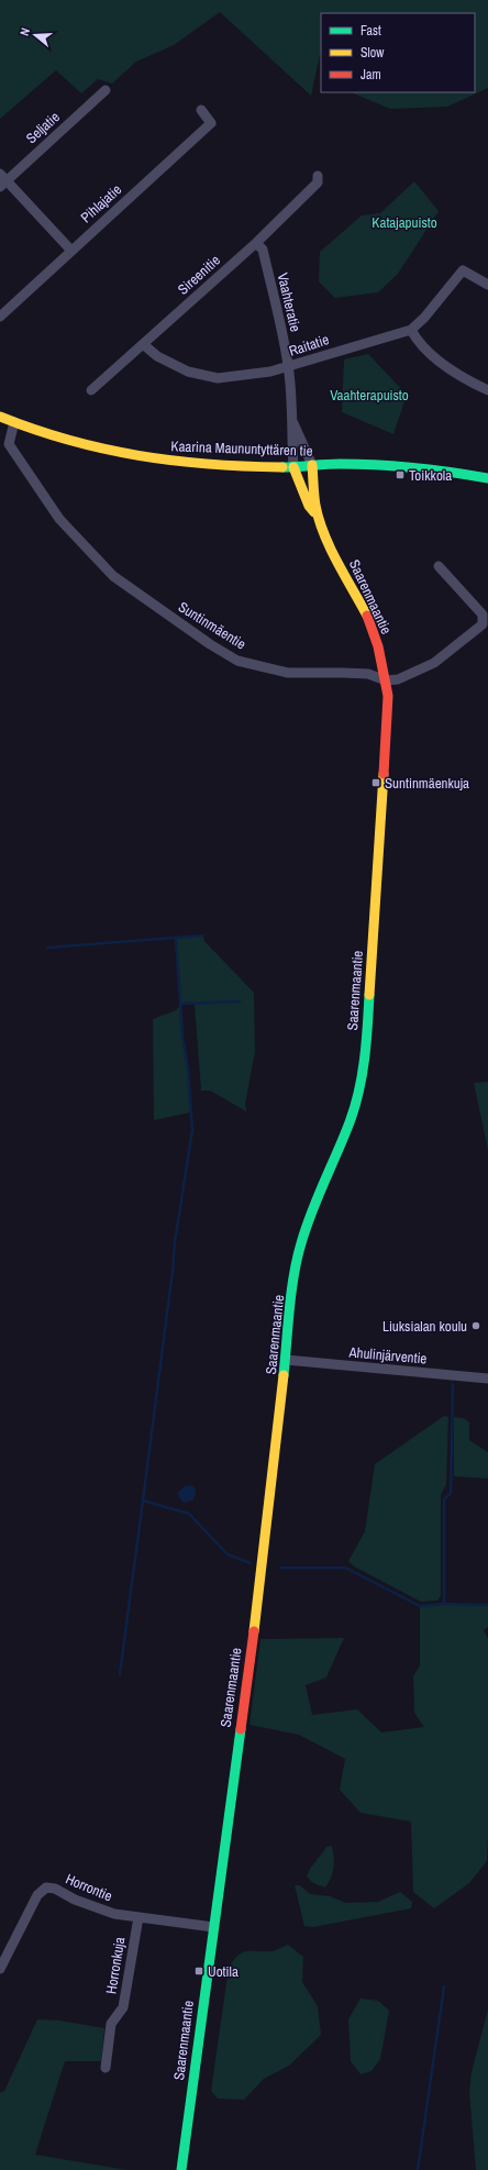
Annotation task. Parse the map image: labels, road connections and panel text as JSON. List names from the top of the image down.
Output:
{
  "streets": {
    "street": [
      "Seljatie",
      "Pihlajatie",
      "Sireenitie",
      "Vaahteratie",
      "Raitatie",
      "Kaarina Maununtyttären tie",
      "Saarenmaantie",
      "Suntinmäentie",
      "Ahulinjärventie",
      "Horrontie",
      "Horronkuja"
    ]
  },
  "crossings": [
    ["Sireenitie", "Vaahteratie"],
    ["Sireenitie", "Raitatie"],
    ["Vaahteratie", "Raitatie"],
    ["Vaahteratie", "Kaarina Maununtyttären tie"],
    ["Vaahteratie", "Saarenmaantie"],
    ["Kaarina Maununtyttären tie", "Saarenmaantie"],
    ["Kaarina Maununtyttären tie", "Suntinmäentie"],
    ["Saarenmaantie", "Suntinmäentie"],
    ["Saarenmaantie", "Ahulinjärventie"],
    ["Saarenmaantie", "Horrontie"],
    ["Horrontie", "Horronkuja"]
  ],
  "parks": ["Katajapuisto", "Vaahterapuisto"],
  "places": {
    "transit": ["Toikkola", "Suntinmäenkuja", "Uotila"],
    "other": ["Liuksialan koulu"]
  },
  "legend": ["Fast", "Slow", "Jam"],
  "north": "left"
}
